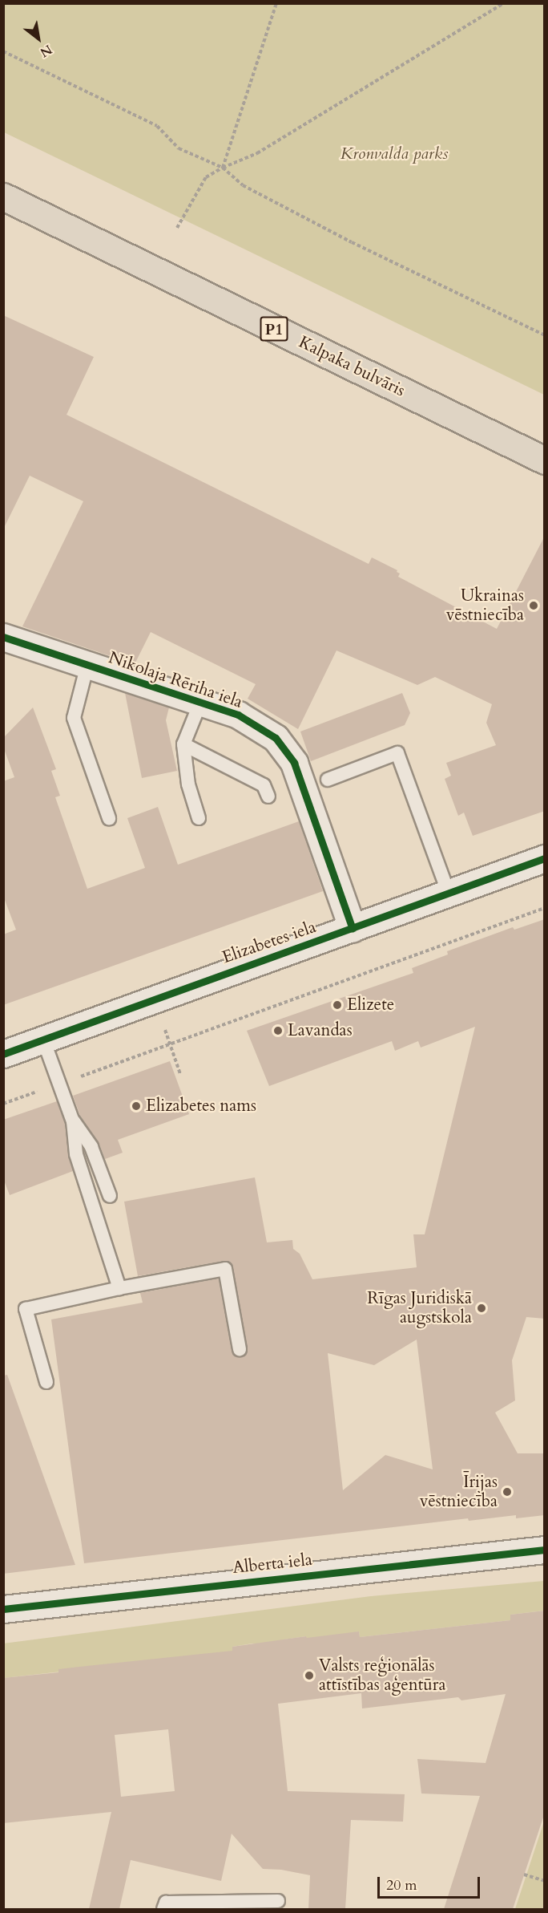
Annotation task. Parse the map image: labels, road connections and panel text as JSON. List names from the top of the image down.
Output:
{
  "streets": {
    "main road": ["P1", "Kalpaka bulvāris"],
    "street": ["Nikolaja Rēriha iela", "Elizabetes iela", "Alberta iela"]
  },
  "crossings": [
    ["Nikolaja Rēriha iela", "Elizabetes iela"]
  ],
  "parks": ["Kronvalda parks"],
  "places": [
    "Ukrainas vēstniecība",
    "Elizete",
    "Lavandas",
    "Elizabetes nams",
    "Rīgas Juridiskā augstskola",
    "Īrijas vēstniecība",
    "Valsts reģionālās attīstības aģentūra"
  ],
  "scale_bar": "20 m",
  "north": "bottom right"
}
